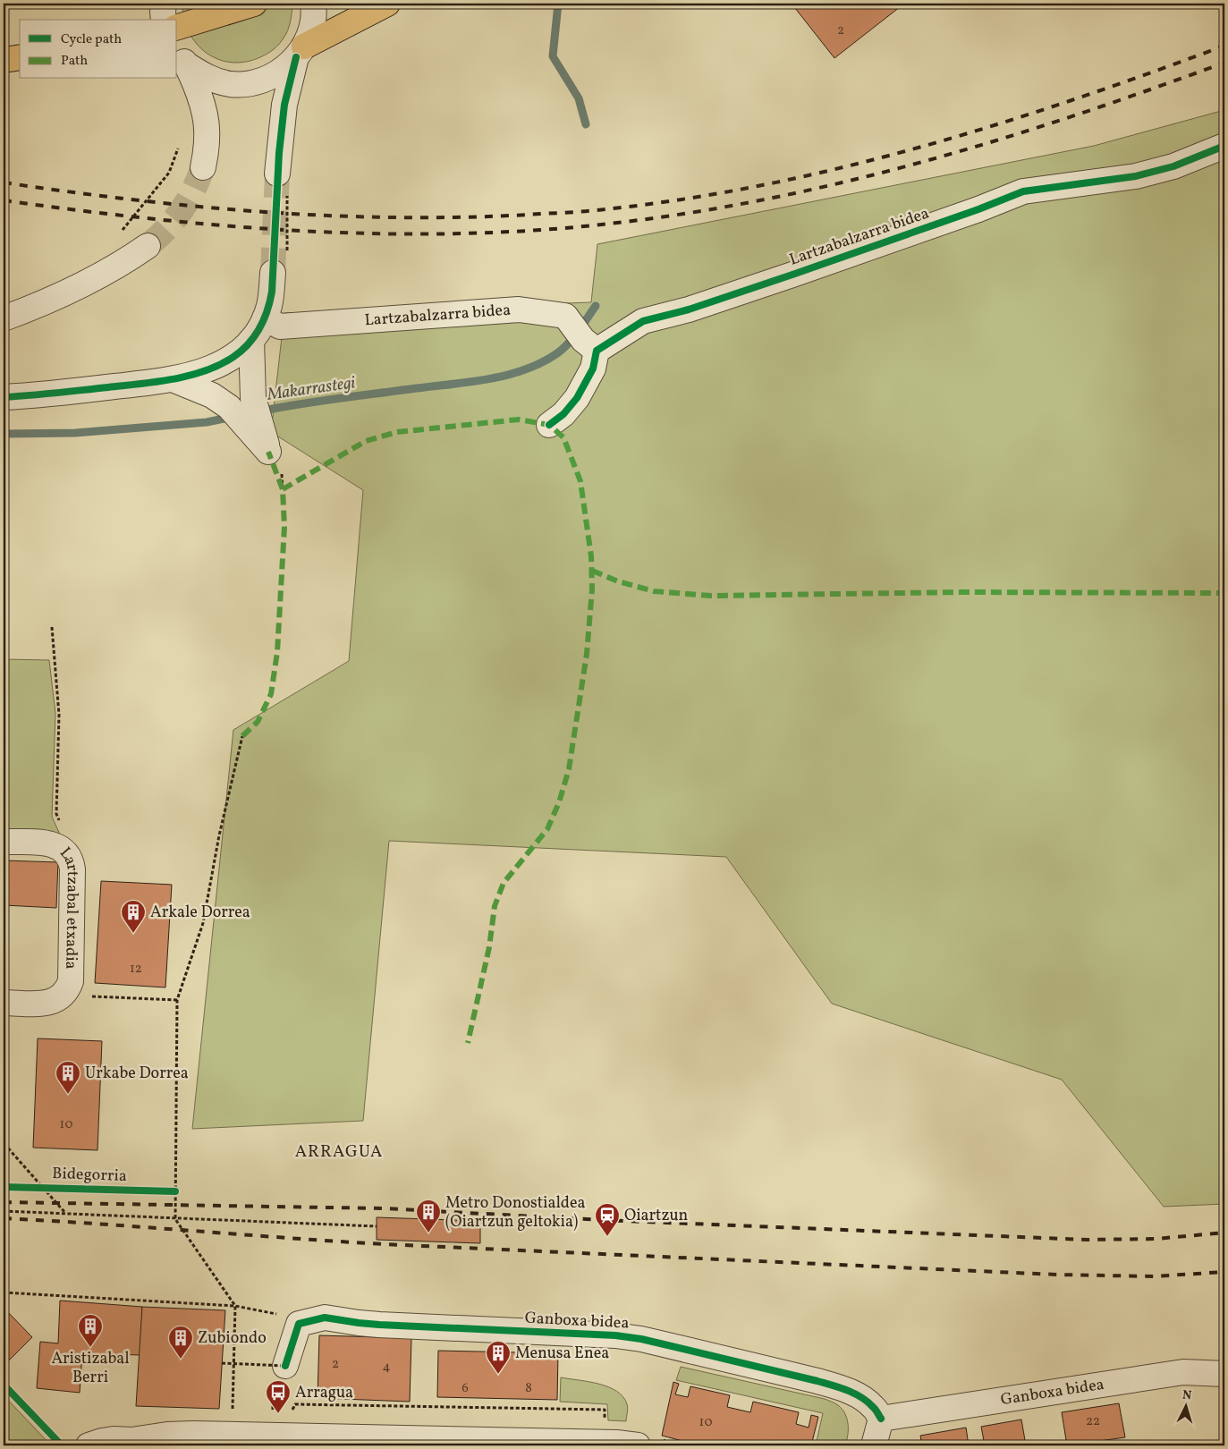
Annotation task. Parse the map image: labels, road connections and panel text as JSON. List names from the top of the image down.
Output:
{
  "streets": {
    "street": ["Lartzabalzarra bidea", "Lartzabal etxadia", "Ganboxa bidea"],
    "cycle path": ["Bidegorria"]
  },
  "districts": ["ARRAGUA"],
  "water": ["Makarrastegi"],
  "places": {
    "building": [
      "Arkale Dorrea",
      "Urkabe Dorrea",
      "Metro Donostialdea (Oiartzun geltokia)",
      "Aristizabal Berri",
      "Zubiondo",
      "Menusa Enea"
    ],
    "station": ["Oiartzun"],
    "bus stop": ["Arragua"]
  },
  "house_numbers": [
    "2",
    "12",
    "10",
    "2",
    "4",
    "6",
    "8",
    "22",
    "10"
  ],
  "legend": ["Cycle path", "Path"],
  "north": "top"
}
